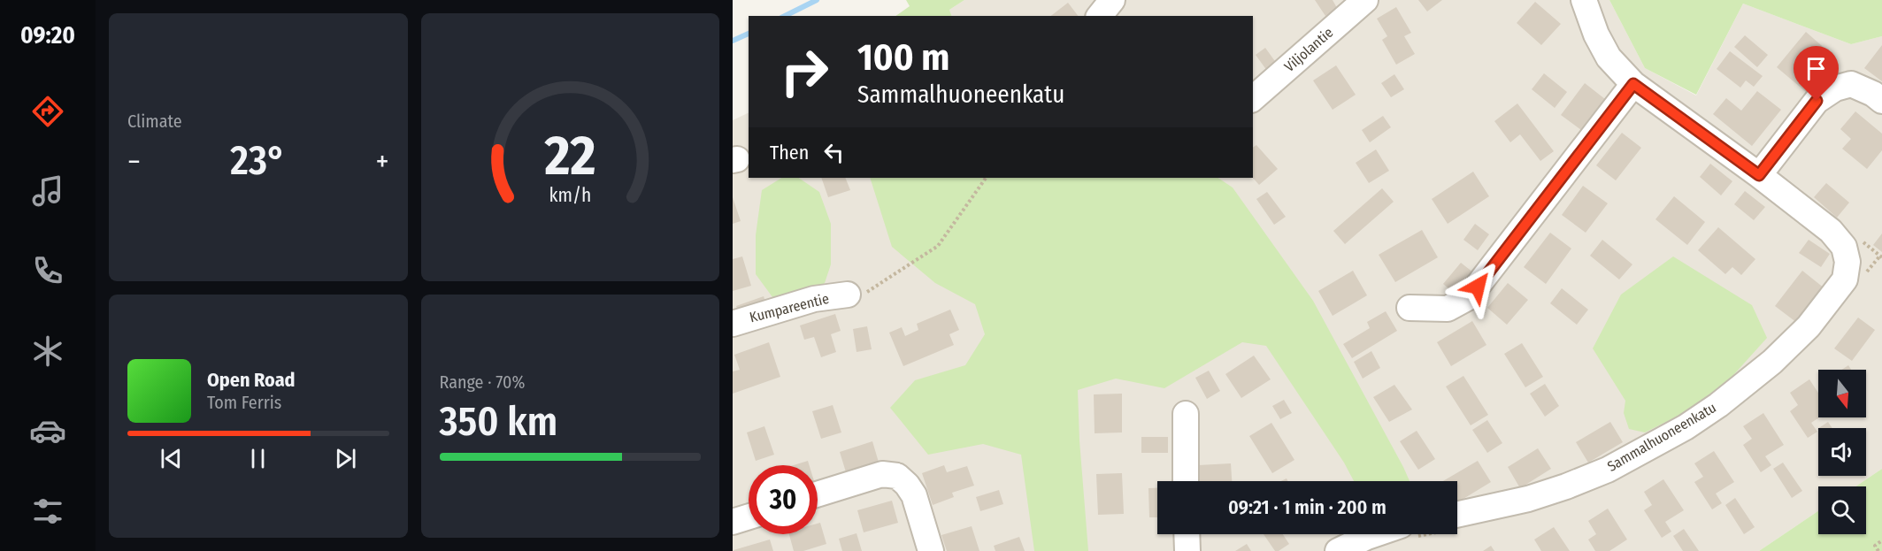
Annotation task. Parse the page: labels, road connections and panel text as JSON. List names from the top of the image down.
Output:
{
  "streets": {
    "street": ["Viljolantie", "Kumpareentie", "Sammalhuoneenkatu"]
  },
  "north": "bottom",
  "page": {
    "tabs": "09:20",
    "tile": [
      "Climate",
      ["Range · 70%", "350 km"]
    ],
    "turn": ["100 m", "Sammalhuoneenkatu"],
    "then": "Then",
    "heat": ["−", "23°", "+"],
    "song": ["Open Road", "Tom Ferris"],
    "limit": "30",
    "trip": "09:21 · 1 min · 200 m",
    "gauge": ["22", "km/h"]
  }
}
